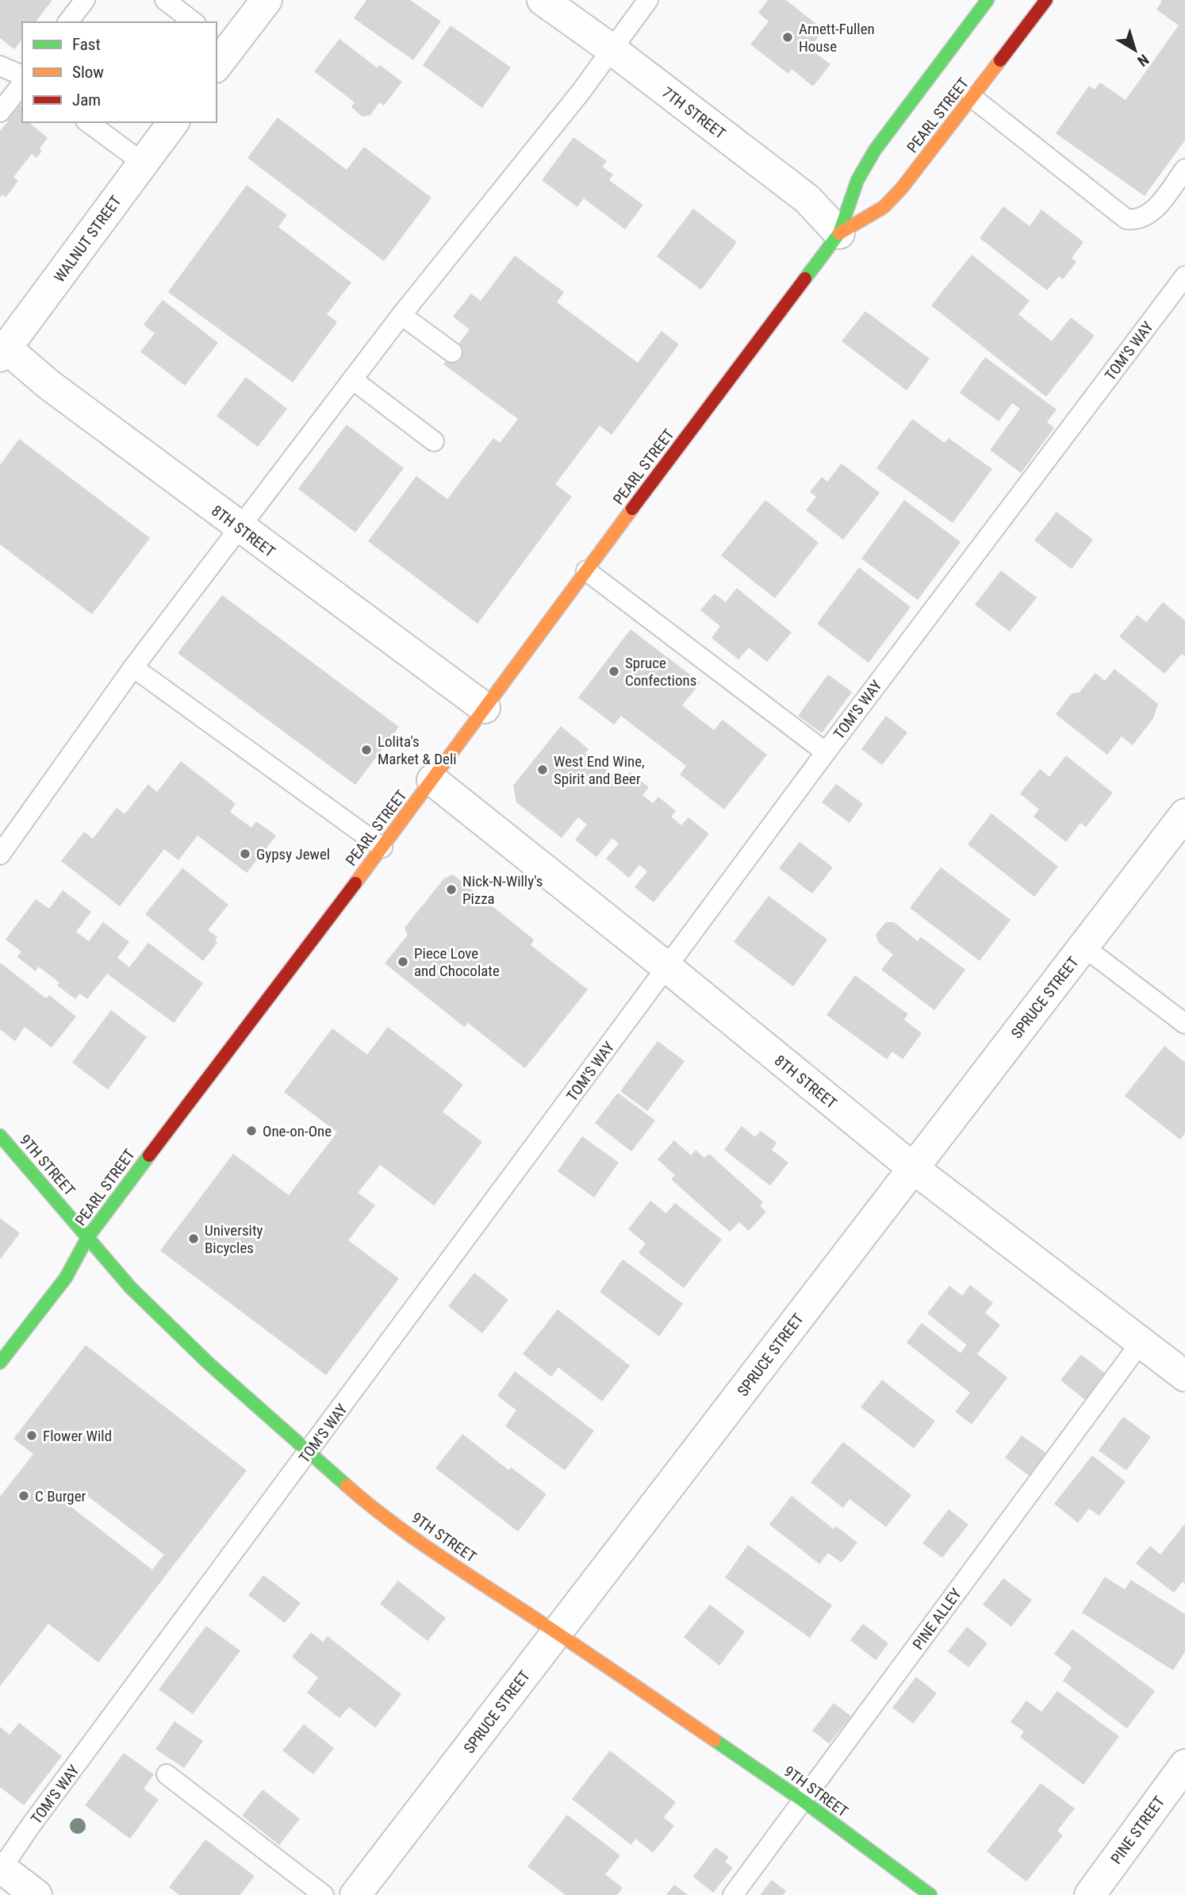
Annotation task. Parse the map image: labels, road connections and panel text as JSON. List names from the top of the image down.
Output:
{
  "streets": {
    "street": [
      "7TH STREET",
      "PEARL STREET",
      "WALNUT STREET",
      "8TH STREET",
      "SPRUCE STREET",
      "9TH STREET",
      "PINE STREET"
    ],
    "lane": ["TOM'S WAY", "PINE ALLEY"]
  },
  "crossings": [
    ["7TH STREET", "PEARL STREET"],
    ["PEARL STREET", "8TH STREET"],
    ["PEARL STREET", "9TH STREET"],
    ["WALNUT STREET", "8TH STREET"],
    ["TOM'S WAY", "8TH STREET"],
    ["TOM'S WAY", "9TH STREET"],
    ["8TH STREET", "SPRUCE STREET"],
    ["8TH STREET", "PINE ALLEY"],
    ["SPRUCE STREET", "9TH STREET"],
    ["9TH STREET", "PINE ALLEY"]
  ],
  "places": [
    "Arnett-Fullen House",
    "Spruce Confections",
    "Lolita's Market & Deli",
    "West End Wine, Spirit and Beer",
    "Gypsy Jewel",
    "Nick-N-Willy's Pizza",
    "Piece Love and Chocolate",
    "One-on-One",
    "University Bicycles",
    "Flower Wild",
    "C Burger"
  ],
  "legend": ["Fast", "Slow", "Jam"],
  "north": "bottom right"
}
